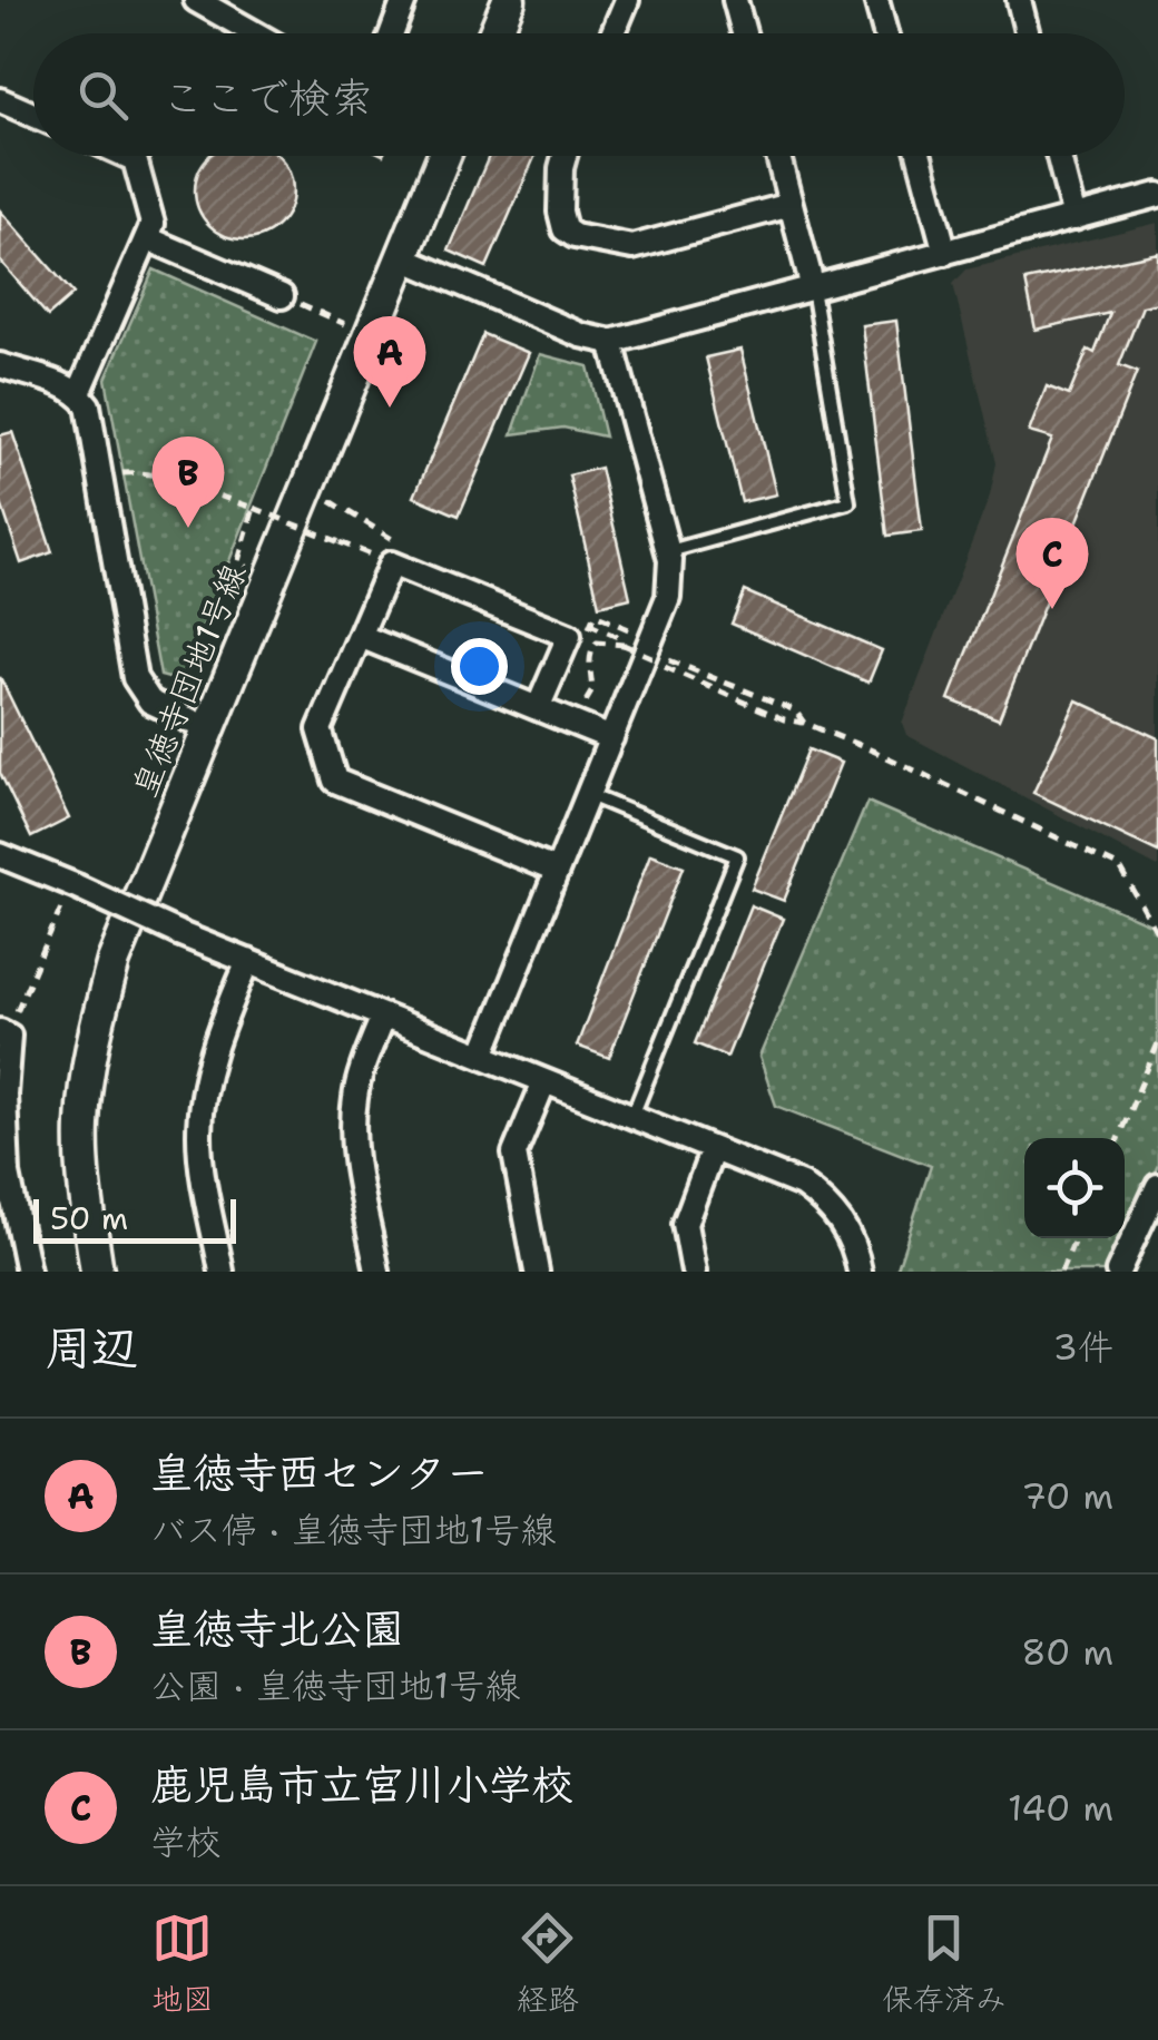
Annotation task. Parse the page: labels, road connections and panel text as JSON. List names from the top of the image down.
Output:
{
  "streets": {
    "street": ["皇徳寺団地1号線"]
  },
  "scale_bar": "50 m",
  "page": {
    "search": "ここで検索",
    "pins": ["A", "B", "C"],
    "scale": "50 m",
    "heading": ["周辺", "3件"],
    "list": [
      {
        "mark": "A",
        "name": "皇徳寺西センター",
        "note": "バス停 · 皇徳寺団地1号線",
        "value": "70 m"
      },
      {
        "mark": "B",
        "name": "皇徳寺北公園",
        "note": "公園 · 皇徳寺団地1号線",
        "value": "80 m"
      },
      {
        "mark": "C",
        "name": "鹿児島市立宮川小学校",
        "note": "学校",
        "value": "140 m"
      }
    ],
    "nav": ["地図", "経路", "保存済み"]
  }
}
